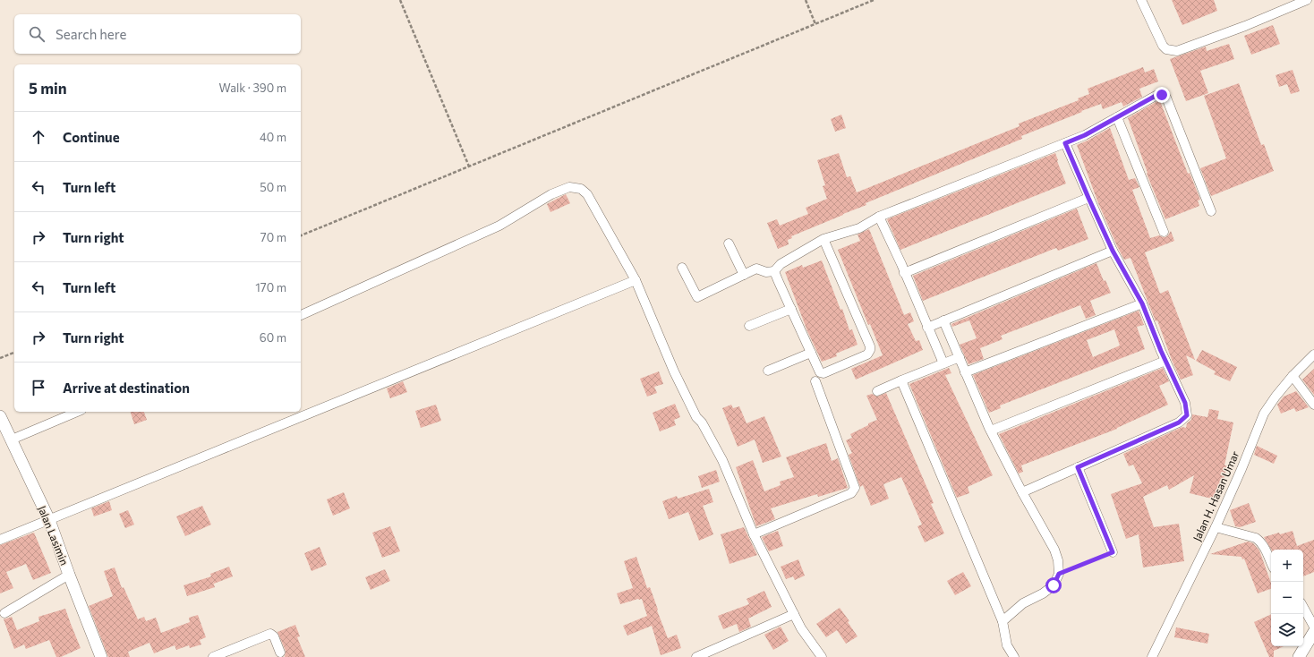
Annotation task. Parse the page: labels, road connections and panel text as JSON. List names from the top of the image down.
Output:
{
  "streets": {
    "street": ["Jalan H. Hasan Umar", "Jalan Lasimin"]
  },
  "page": {
    "search": "Search here",
    "heading": ["5 min", "Walk · 390 m"],
    "list": [
      ["Continue", "40 m"],
      ["Turn left", "50 m"],
      ["Turn right", "70 m"],
      ["Turn left", "170 m"],
      ["Turn right", "60 m"],
      "Arrive at destination"
    ],
    "map_buttons": ["+", "−"]
  }
}
